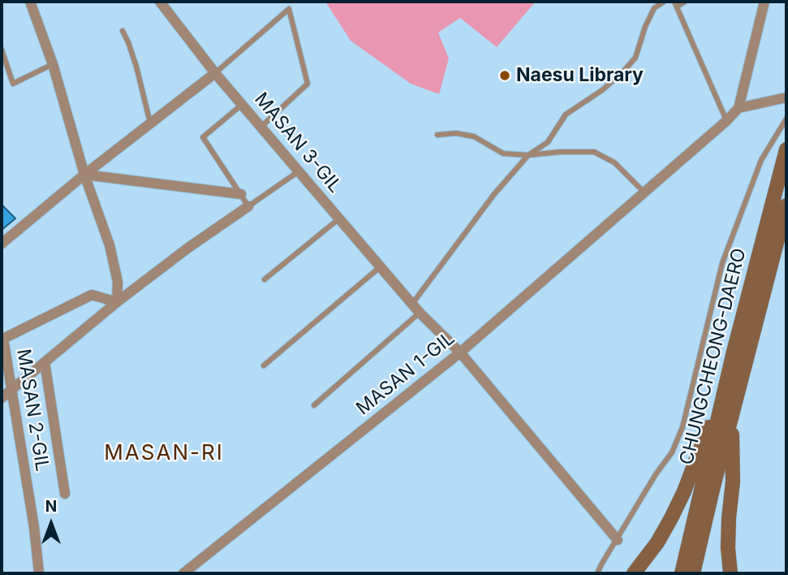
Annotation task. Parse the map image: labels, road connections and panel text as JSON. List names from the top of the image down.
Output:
{
  "streets": {
    "main road": ["CHUNGCHEONG-DAERO"],
    "street": ["MASAN 3-GIL", "MASAN 1-GIL", "MASAN 2-GIL"]
  },
  "crossings": [
    ["MASAN 3-GIL", "MASAN 1-GIL"]
  ],
  "districts": ["MASAN-RI"],
  "places": ["Naesu Library"],
  "north": "top"
}
